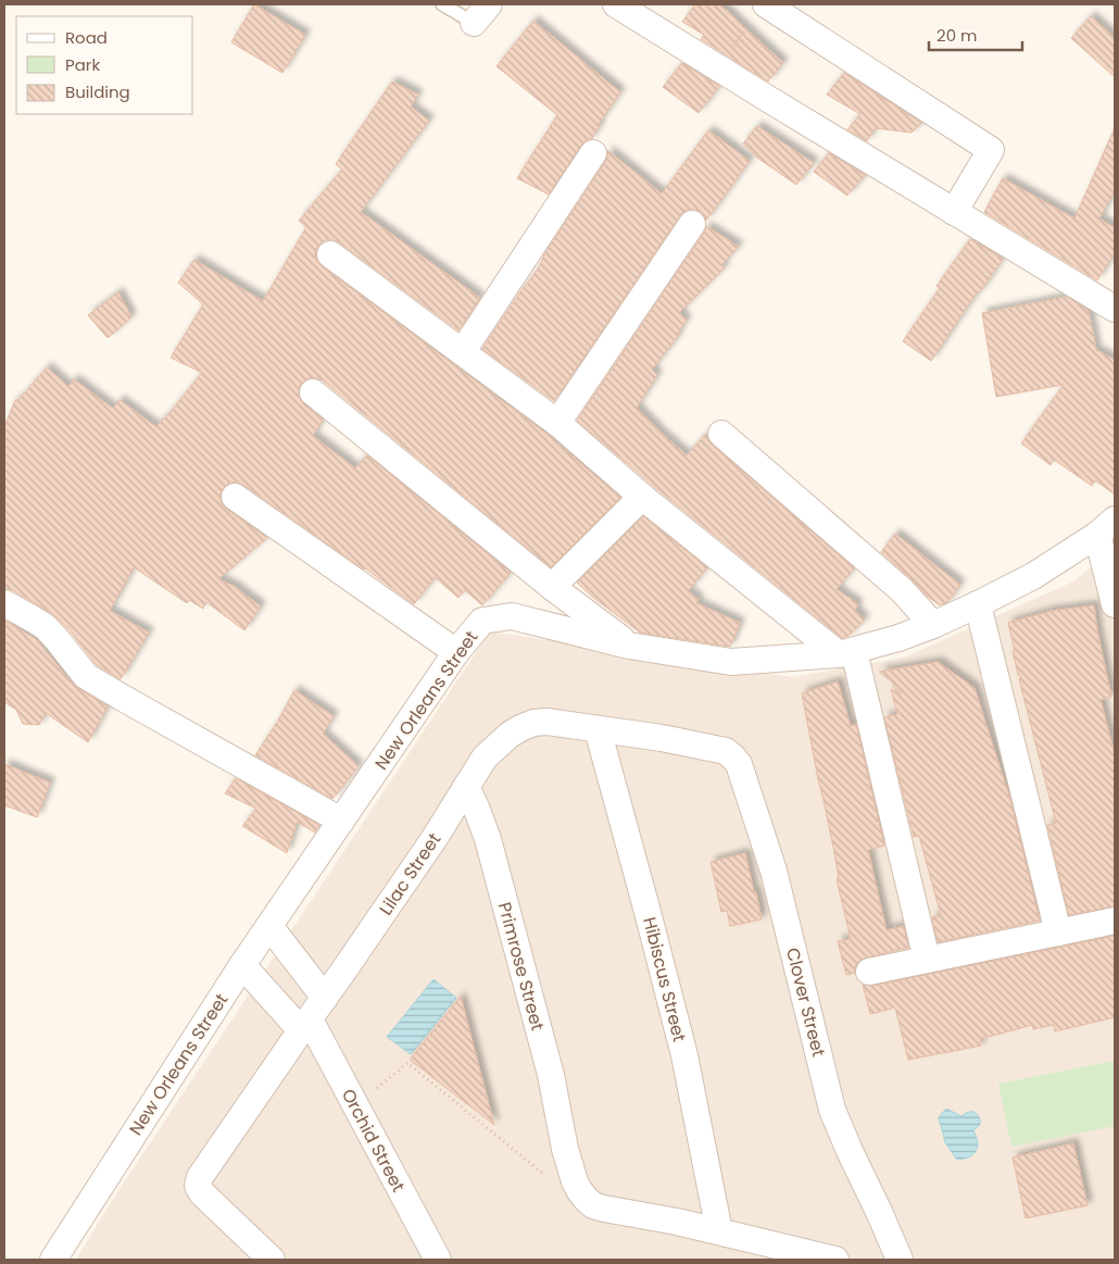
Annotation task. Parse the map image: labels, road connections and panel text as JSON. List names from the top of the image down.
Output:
{
  "streets": {
    "street": [
      "New Orleans Street",
      "Lilac Street",
      "Primrose Street",
      "Hibiscus Street",
      "Clover Street",
      "Orchid Street"
    ]
  },
  "crossings": [
    ["New Orleans Street", "Orchid Street"],
    ["Lilac Street", "Primrose Street"],
    ["Lilac Street", "Hibiscus Street"],
    ["Lilac Street", "Clover Street"],
    ["Lilac Street", "Orchid Street"]
  ],
  "legend": ["Road", "Park", "Building"],
  "scale_bar": "20 m"
}
